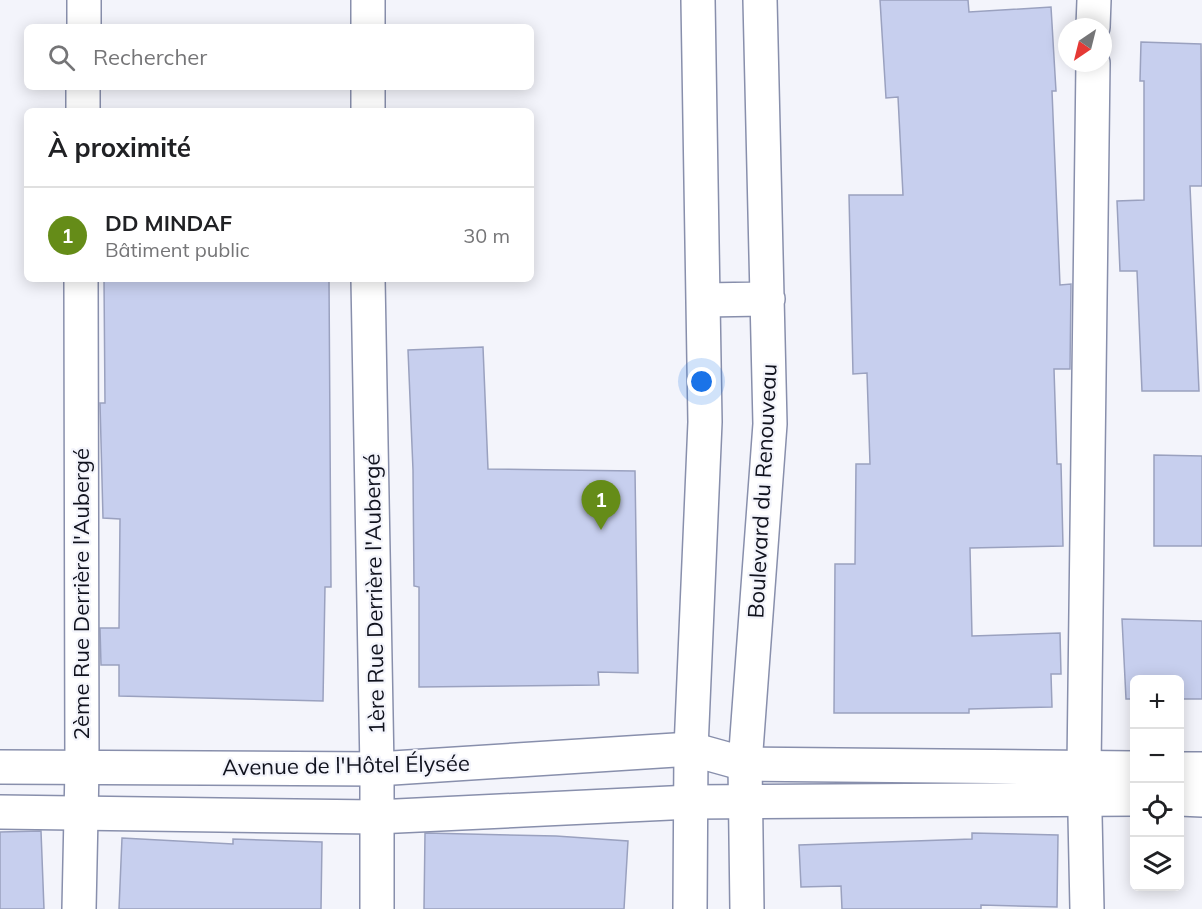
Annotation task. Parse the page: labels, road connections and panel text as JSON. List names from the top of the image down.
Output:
{
  "streets": {
    "main road": [
      "Boulevard du Renouveau",
      "2ème Rue Derrière l'Aubergé",
      "1ère Rue Derrière l'Aubergé",
      "Avenue de l'Hôtel Élysée"
    ]
  },
  "crossings": [
    ["Boulevard du Renouveau", "Avenue de l'Hôtel Élysée"],
    ["2ème Rue Derrière l'Aubergé", "Avenue de l'Hôtel Élysée"],
    ["1ère Rue Derrière l'Aubergé", "Avenue de l'Hôtel Élysée"]
  ],
  "north": "bottom left",
  "page": {
    "search": "Rechercher",
    "heading": "À proximité",
    "list": [
      {
        "mark": "1",
        "name": "DD MINDAF",
        "note": "Bâtiment public",
        "value": "30 m"
      }
    ],
    "pins": "1",
    "map_buttons": ["+", "−"]
  }
}
